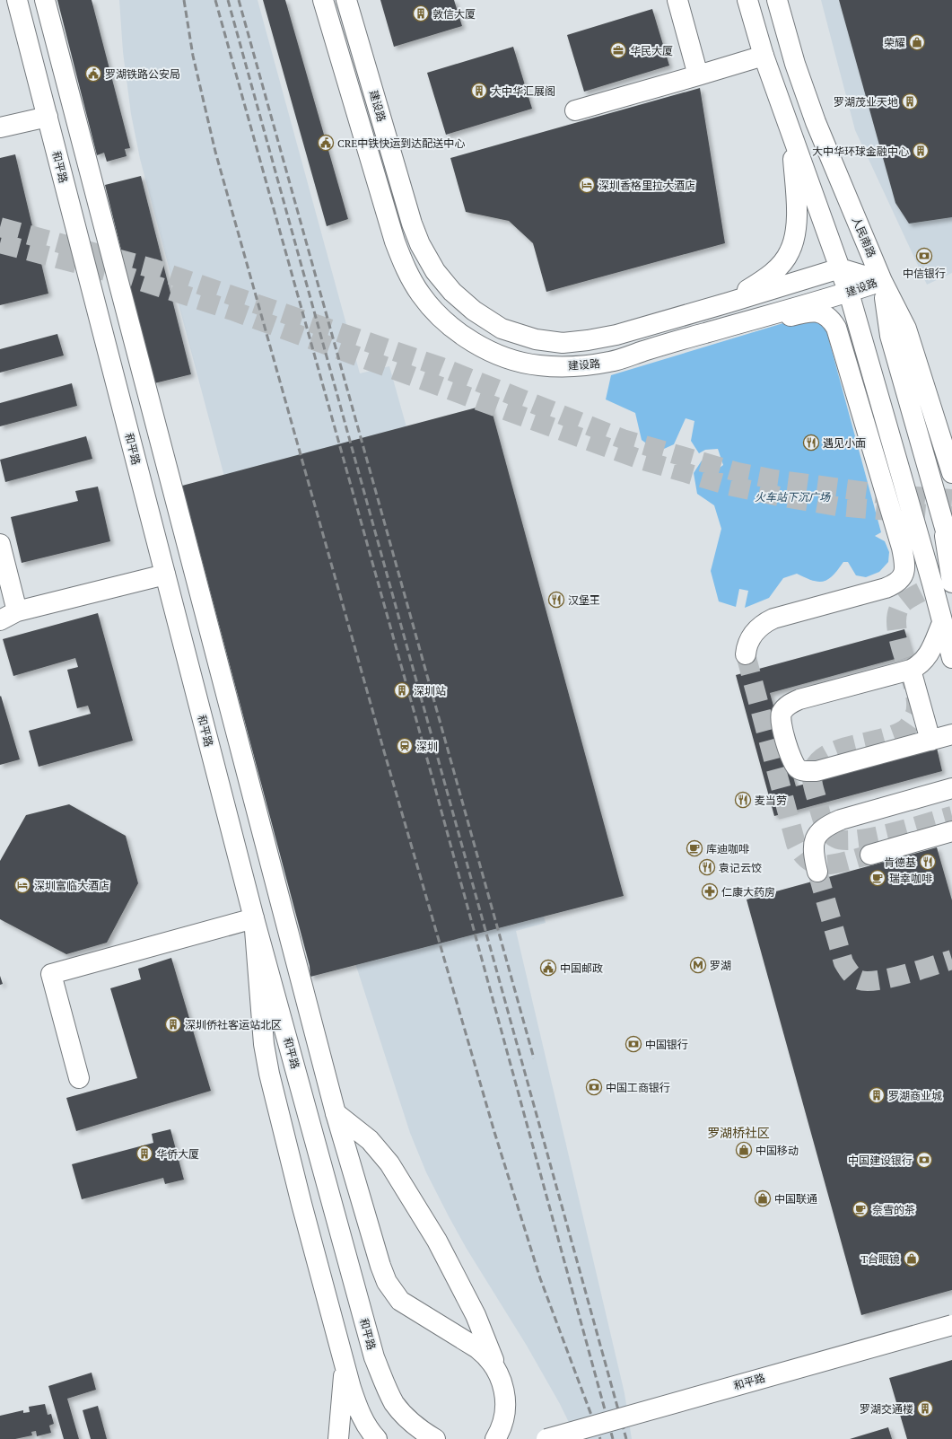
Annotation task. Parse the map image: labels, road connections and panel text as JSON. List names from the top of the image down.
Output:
{
  "streets": {
    "main road": ["建设路", "和平路", "人民南路"]
  },
  "crossings": [
    ["建设路", "人民南路"]
  ],
  "districts": ["罗湖桥社区"],
  "parks": ["火车站下沉广场"],
  "places": {
    "building": [
      "敦信大厦",
      "大中华汇展阁",
      "罗湖茂业天地",
      "大中华环球金融中心",
      "深圳站",
      "深圳侨社客运站北区",
      "罗湖商业城",
      "华侨大厦",
      "罗湖交通楼"
    ],
    "shop": [
      "荣耀",
      "中国移动",
      "中国联通",
      "T台眼镜"
    ],
    "office": ["华民大厦"],
    "public building": ["罗湖铁路公安局", "CRE中铁快运到达配送中心", "中国邮政"],
    "hotel": ["深圳香格里拉大酒店", "深圳富临大酒店"],
    "bank": [
      "中信银行",
      "中国银行",
      "中国工商银行",
      "中国建设银行"
    ],
    "restaurant": [
      "遇见小面",
      "汉堡王",
      "麦当劳",
      "肯德基",
      "袁记云饺"
    ],
    "station": ["深圳"],
    "cafe": ["库迪咖啡", "瑞幸咖啡", "奈雪的茶"],
    "pharmacy": ["仁康大药房"],
    "metro station": ["罗湖"]
  }
}
